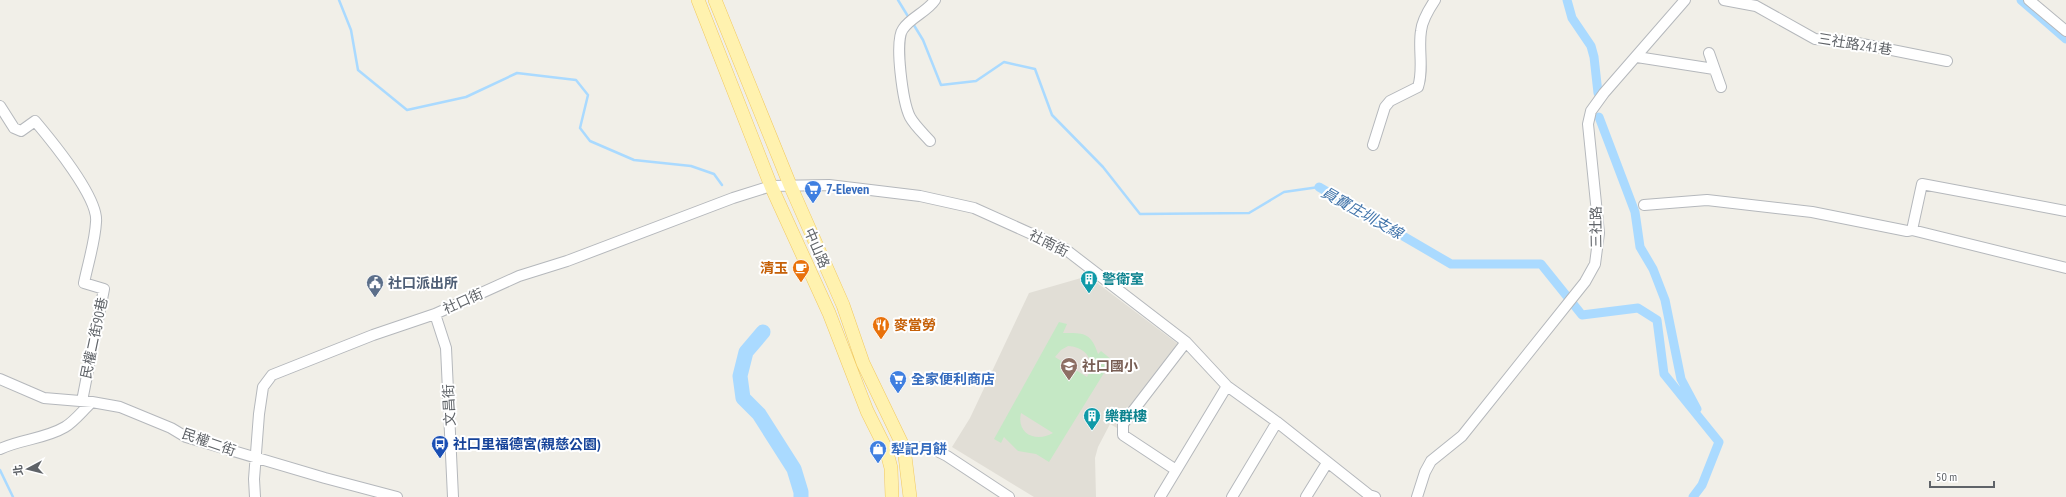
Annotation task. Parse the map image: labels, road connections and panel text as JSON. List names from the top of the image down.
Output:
{
  "streets": {
    "main road": ["中山路"],
    "street": [
      "三社路241巷",
      "三社路",
      "社南街",
      "社口街",
      "民權二街90巷",
      "文昌街",
      "民權二街"
    ]
  },
  "crossings": [
    ["社南街", "中山路"],
    ["社南街", "社口街"],
    ["中山路", "社口街"],
    ["社口街", "文昌街"],
    ["社口街", "民權二街"],
    ["民權二街90巷", "民權二街"]
  ],
  "water": ["員寶庄圳支線"],
  "places": {
    "supermarket": ["7-Eleven", "全家便利商店"],
    "cafe": ["清玉"],
    "building": ["警衛室", "樂群樓"],
    "public building": ["社口派出所"],
    "restaurant": ["麥當勞"],
    "school or university": ["社口國小"],
    "bus stop": ["社口里福德宮(親慈公園)"],
    "shop": ["犁記月餅"]
  },
  "scale_bar": "50 m",
  "north": "left"
}
